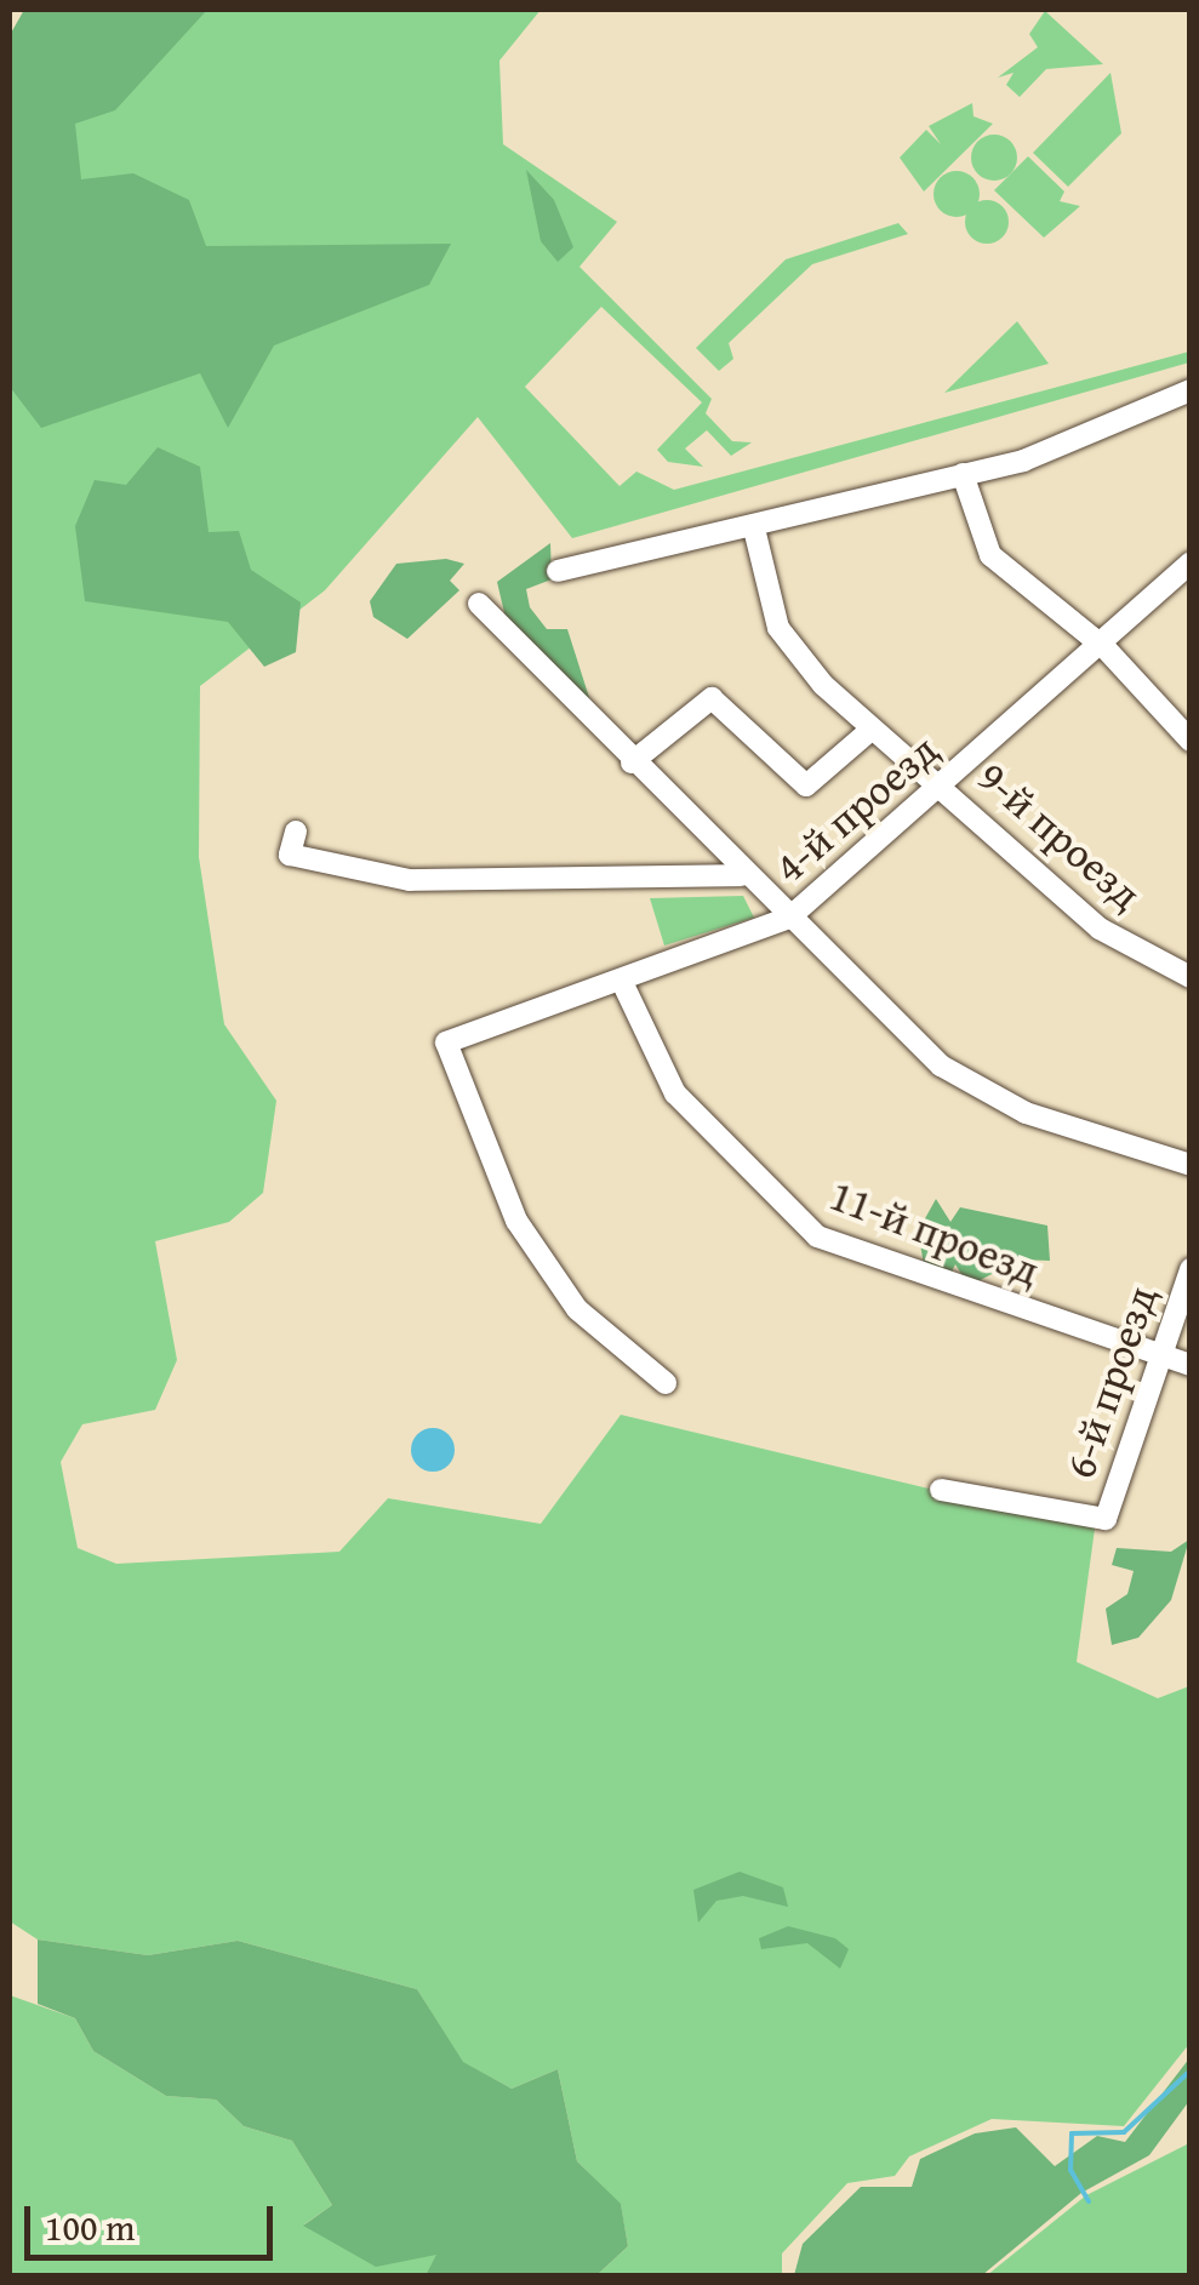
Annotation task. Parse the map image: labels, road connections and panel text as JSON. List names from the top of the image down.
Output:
{
  "streets": {
    "street": [
      "4-й проезд",
      "9-й проезд",
      "11-й проезд",
      "6-й проезд"
    ]
  },
  "crossings": [
    ["4-й проезд", "9-й проезд"],
    ["4-й проезд", "11-й проезд"],
    ["11-й проезд", "6-й проезд"]
  ],
  "scale_bar": "100 m"
}
